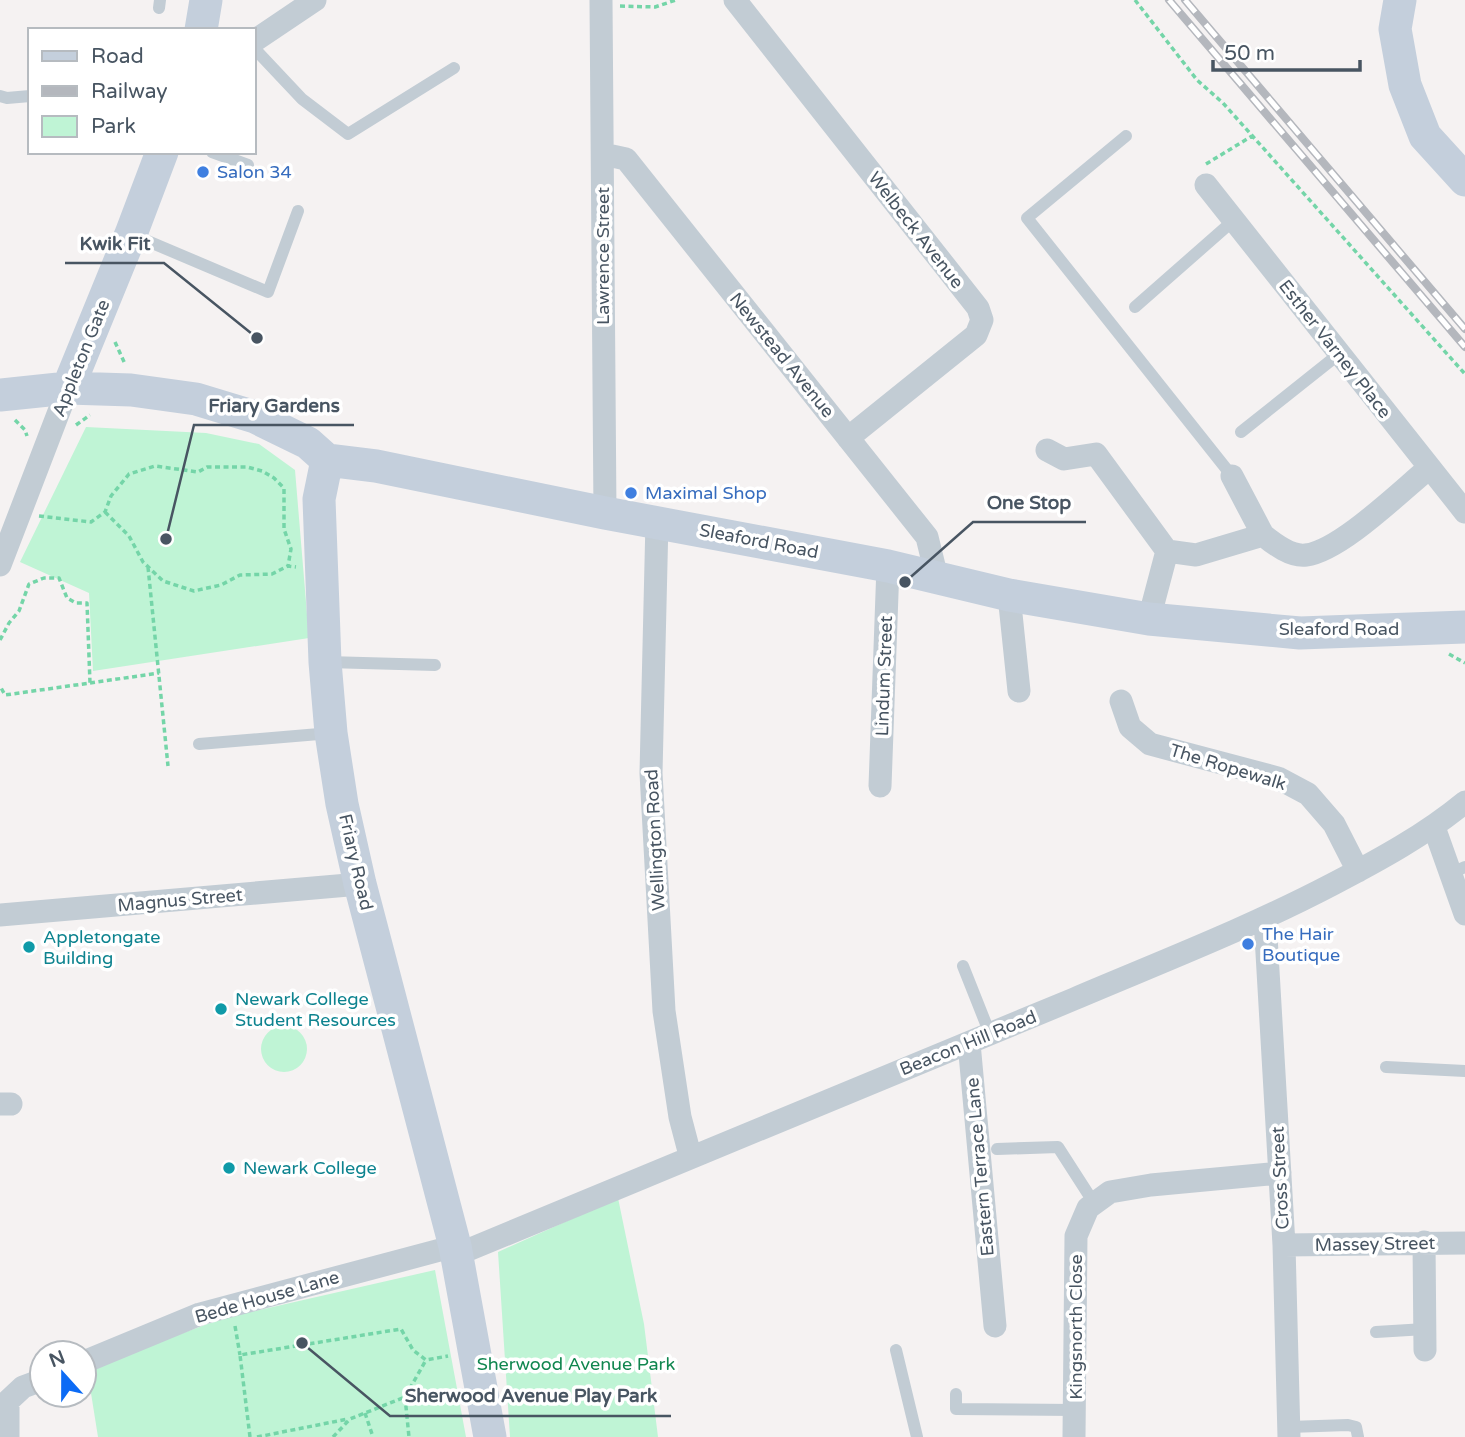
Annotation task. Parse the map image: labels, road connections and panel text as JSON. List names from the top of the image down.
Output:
{
  "streets": {
    "street": [
      "Welbeck Avenue",
      "Lawrence Street",
      "Esther Varney Place",
      "Newstead Avenue",
      "Appleton Gate",
      "Sleaford Road",
      "Lindum Street",
      "The Ropewalk",
      "Wellington Road",
      "Friary Road",
      "Magnus Street",
      "Beacon Hill Road",
      "Eastern Terrace Lane",
      "Cross Street",
      "Massey Street",
      "Bede House Lane",
      "Kingsnorth Close"
    ]
  },
  "crossings": [
    ["Welbeck Avenue", "Newstead Avenue"],
    ["Lawrence Street", "Newstead Avenue"],
    ["Lawrence Street", "Sleaford Road"],
    ["Newstead Avenue", "Sleaford Road"],
    ["Sleaford Road", "Lindum Street"],
    ["Sleaford Road", "Wellington Road"],
    ["Sleaford Road", "Friary Road"],
    ["The Ropewalk", "Beacon Hill Road"],
    ["Wellington Road", "Beacon Hill Road"],
    ["Friary Road", "Magnus Street"],
    ["Friary Road", "Beacon Hill Road"],
    ["Friary Road", "Bede House Lane"],
    ["Beacon Hill Road", "Eastern Terrace Lane"],
    ["Beacon Hill Road", "Cross Street"],
    ["Beacon Hill Road", "Bede House Lane"],
    ["Cross Street", "Massey Street"]
  ],
  "parks": ["Sherwood Avenue Park"],
  "places": [
    "Salon 34",
    "Kwik Fit",
    "Maximal Shop",
    "Friary Gardens",
    "One Stop",
    "The Hair Boutique",
    "Appletongate Building",
    "Newark College Student Resources",
    "Newark College",
    "Sherwood Avenue Play Park"
  ],
  "legend": ["Road", "Railway", "Park"],
  "scale_bar": "50 m",
  "north": "top"
}
